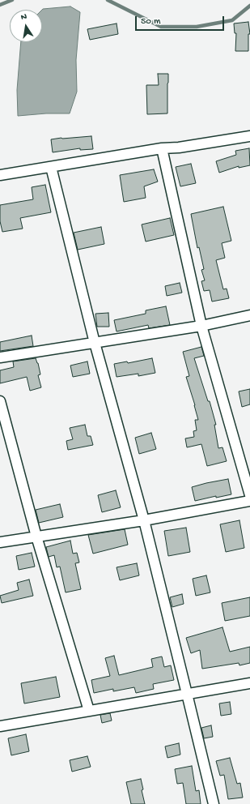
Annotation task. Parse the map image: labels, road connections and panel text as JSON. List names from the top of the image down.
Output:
{
  "scale_bar": "50 m",
  "north": "top"
}
